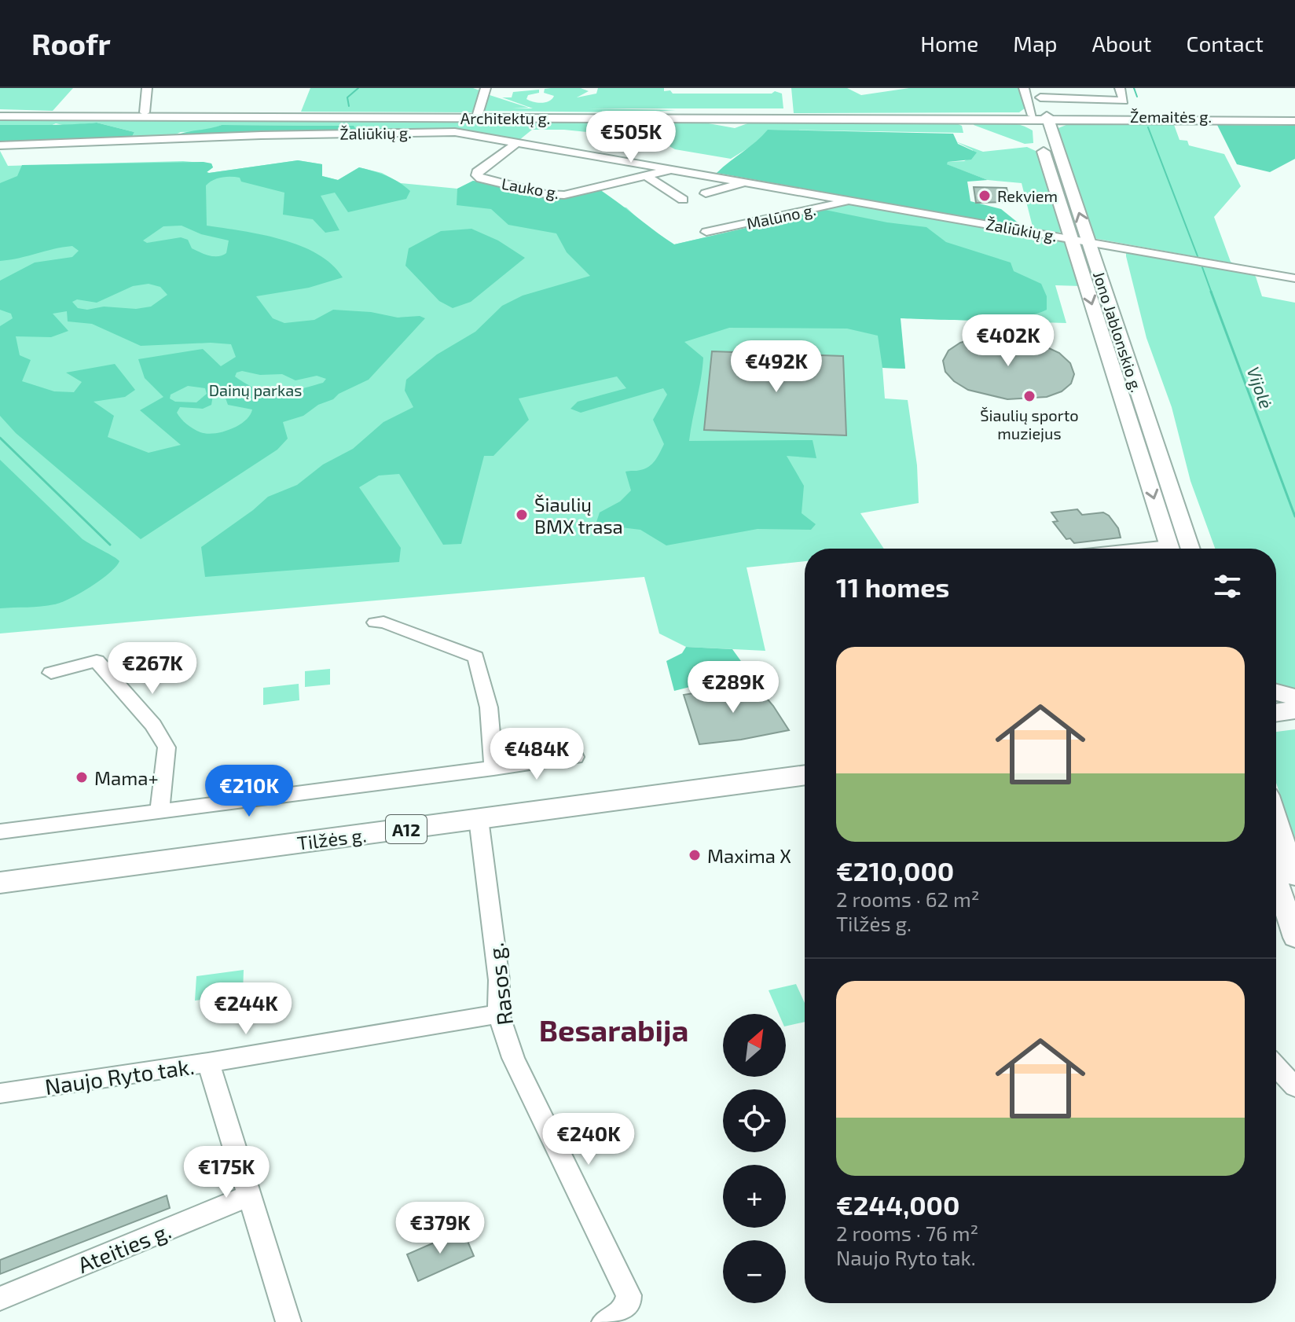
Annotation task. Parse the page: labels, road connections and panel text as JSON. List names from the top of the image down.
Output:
{
  "streets": {
    "highway": ["A12", "Tilžės g."],
    "main road": ["Žemaitės g.", "Architektų g.", "Jono Jablonskio g."],
    "street": [
      "Žaliūkių g.",
      "Lauko g.",
      "Malūno g.",
      "Rasos g.",
      "Naujo Ryto tak.",
      "Ateities g."
    ]
  },
  "crossings": [
    ["Žemaitės g.", "Architektų g."],
    ["Žemaitės g.", "Jono Jablonskio g."],
    ["Architektų g.", "Jono Jablonskio g."],
    ["Žaliūkių g.", "Lauko g."],
    ["Žaliūkių g.", "Malūno g."],
    ["Žaliūkių g.", "Jono Jablonskio g."],
    ["Tilžės g.", "Rasos g."],
    ["Rasos g.", "Naujo Ryto tak."]
  ],
  "districts": ["Besarabija"],
  "water": ["Vijolė"],
  "parks": ["Dainų parkas"],
  "places": [
    "Rekviem",
    "Šiaulių sporto muziejus",
    "Šiaulių BMX trasa",
    "Mama+",
    "Maxima X"
  ],
  "north": "top right",
  "page": {
    "header": "Roofr",
    "nav": [
      "Home",
      "Map",
      "About",
      "Contact"
    ],
    "price": [
      "€505K",
      "€402K",
      "€492K",
      "€267K",
      "€289K",
      "€484K",
      "€210K",
      "€244K",
      "€240K",
      "€175K",
      "€379K"
    ],
    "heading": "11 homes",
    "list": [
      {
        "name": "€210,000",
        "note": "2 rooms · 62 m² · Tilžės g."
      },
      {
        "name": "€244,000",
        "note": "2 rooms · 76 m² · Naujo Ryto tak."
      }
    ],
    "map_buttons": ["+", "−"]
  }
}
